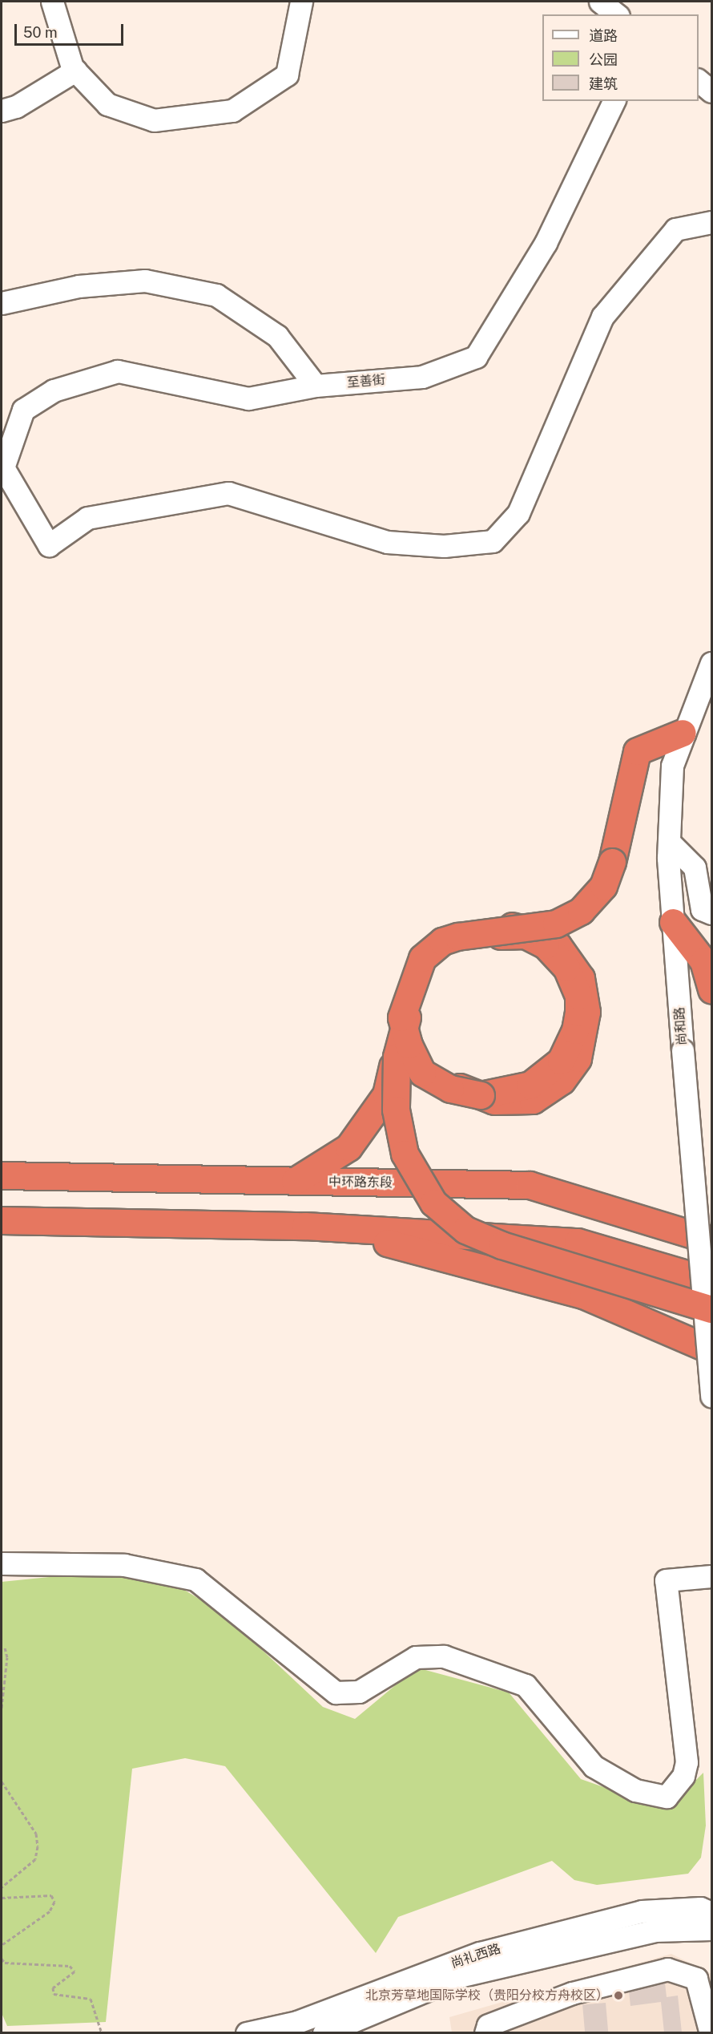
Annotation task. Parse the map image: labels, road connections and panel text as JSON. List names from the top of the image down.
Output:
{
  "streets": {
    "highway": ["中环路东段"],
    "street": ["至善街", "尚和路", "尚礼西路"]
  },
  "places": ["北京芳草地国际学校（贵阳分校方舟校区）"],
  "legend": ["道路", "公园", "建筑"],
  "scale_bar": "50 m"
}
